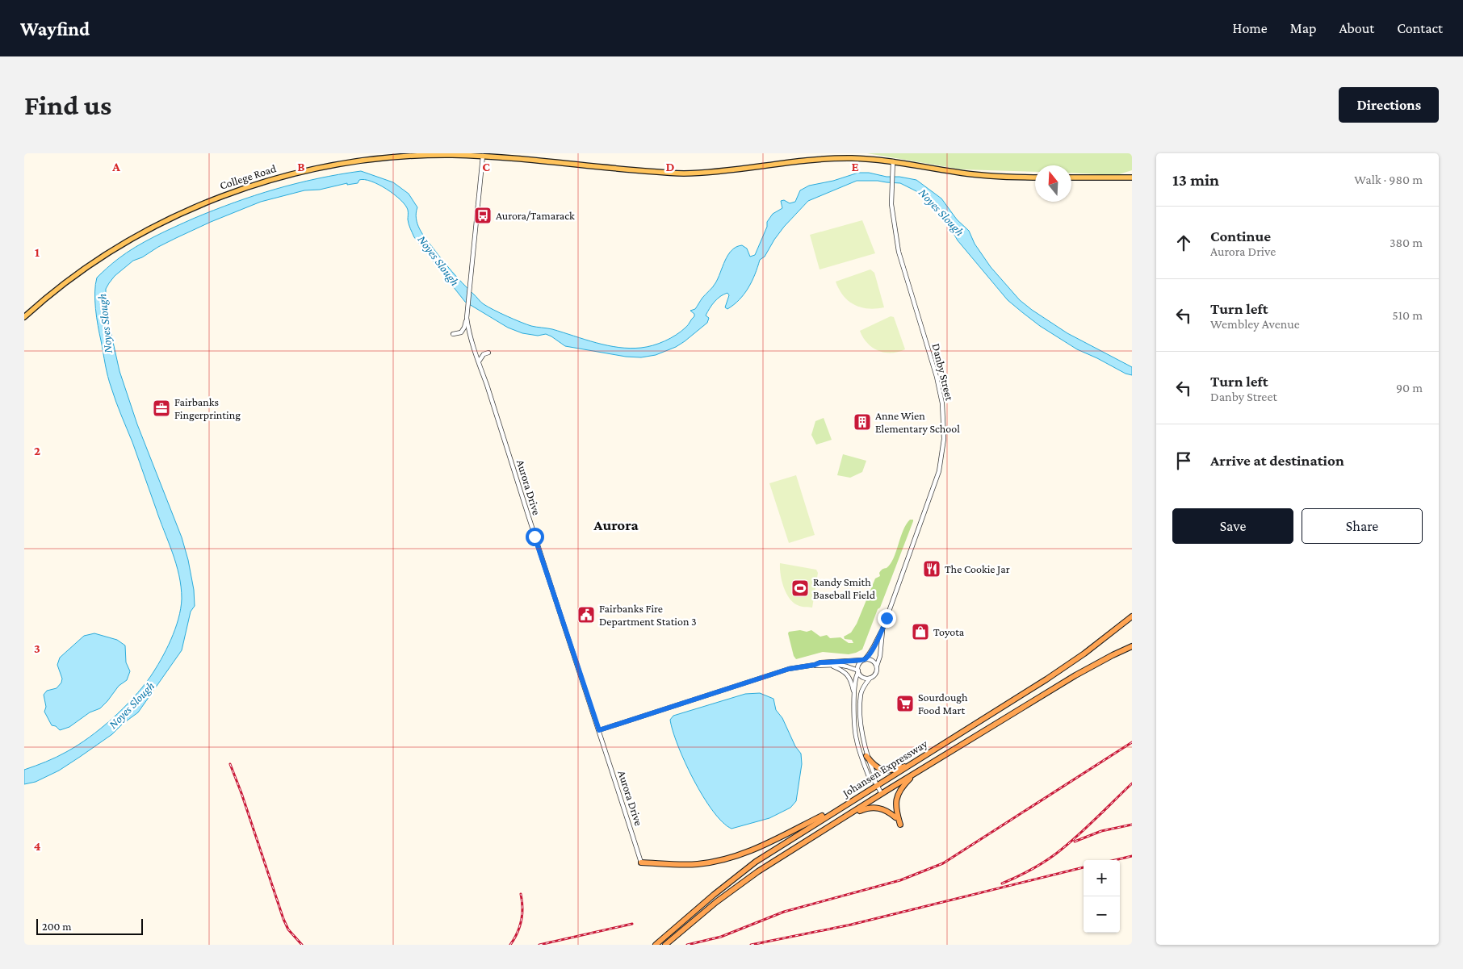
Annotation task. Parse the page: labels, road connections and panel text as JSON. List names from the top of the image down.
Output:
{
  "streets": {
    "highway": ["Johansen Expressway"],
    "main road": ["College Road"],
    "street": ["Danby Street", "Aurora Drive"]
  },
  "crossings": [
    ["College Road", "Danby Street"],
    ["College Road", "Aurora Drive"]
  ],
  "districts": ["Aurora"],
  "water": ["Noyes Slough"],
  "places": {
    "bus stop": ["Aurora/Tamarack"],
    "office": ["Fairbanks Fingerprinting"],
    "building": ["Anne Wien Elementary School"],
    "restaurant": ["The Cookie Jar"],
    "sports": ["Randy Smith Baseball Field"],
    "public building": ["Fairbanks Fire Department Station 3"],
    "shop": ["Toyota"],
    "supermarket": ["Sourdough Food Mart"]
  },
  "scale_bar": "200 m",
  "north": "top",
  "page": {
    "header": "Wayfind",
    "nav": [
      "Home",
      "Map",
      "About",
      "Contact"
    ],
    "buttons": [
      "Directions",
      ["Save", "Share"]
    ],
    "title": "Find us",
    "heading": ["13 min", "Walk · 980 m"],
    "list": [
      ["Continue", "Aurora Drive", "380 m"],
      ["Turn left", "Wembley Avenue", "510 m"],
      ["Turn left", "Danby Street", "90 m"],
      "Arrive at destination"
    ],
    "map_buttons": ["+", "−"],
    "scale": "200 m"
  },
  "grid": {
    "columns": [
      "A",
      "B",
      "C",
      "D",
      "E"
    ],
    "rows": [
      "1",
      "2",
      "3",
      "4"
    ]
  }
}
